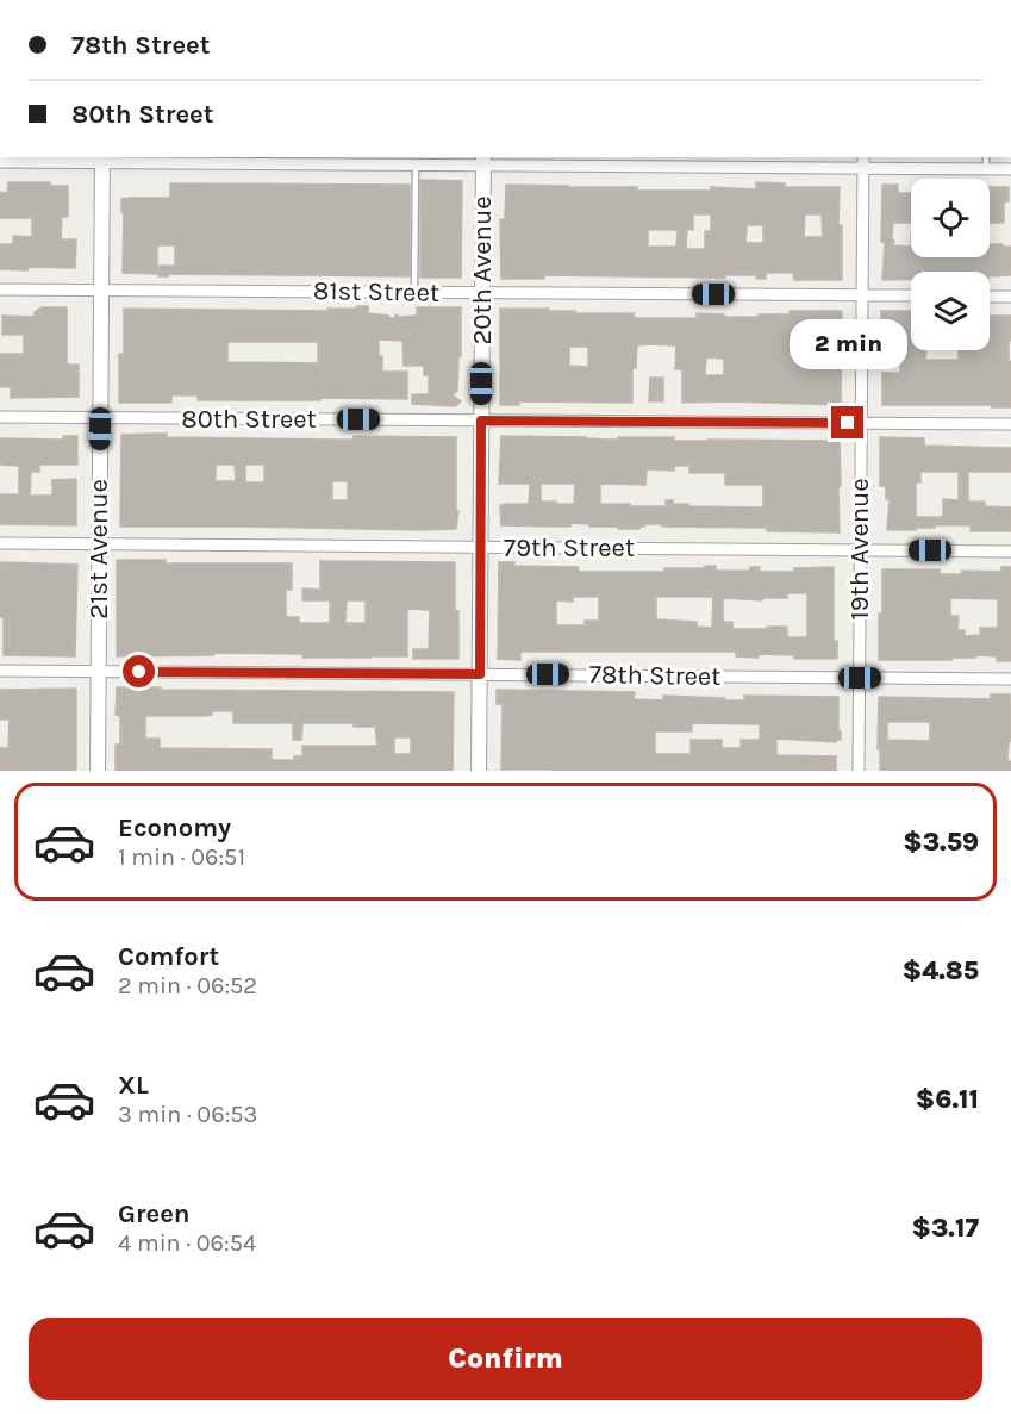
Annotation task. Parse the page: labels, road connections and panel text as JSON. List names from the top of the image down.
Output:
{
  "streets": {
    "street": [
      "20th Avenue",
      "81st Street",
      "80th Street",
      "79th Street",
      "21st Avenue",
      "19th Avenue",
      "78th Street"
    ]
  },
  "crossings": [
    ["20th Avenue", "81st Street"],
    ["20th Avenue", "80th Street"],
    ["20th Avenue", "79th Street"],
    ["20th Avenue", "78th Street"],
    ["81st Street", "21st Avenue"],
    ["81st Street", "19th Avenue"],
    ["80th Street", "21st Avenue"],
    ["80th Street", "19th Avenue"],
    ["79th Street", "21st Avenue"],
    ["79th Street", "19th Avenue"],
    ["21st Avenue", "78th Street"],
    ["19th Avenue", "78th Street"]
  ],
  "page": {
    "banner": ["78th Street", "80th Street"],
    "bubble": "2 min",
    "list": [
      {
        "name": "Economy",
        "note": "1 min · 06:51",
        "value": "$3.59"
      },
      {
        "name": "Comfort",
        "note": "2 min · 06:52",
        "value": "$4.85"
      },
      {
        "name": "XL",
        "note": "3 min · 06:53",
        "value": "$6.11"
      },
      {
        "name": "Green",
        "note": "4 min · 06:54",
        "value": "$3.17"
      }
    ],
    "buttons": "Confirm"
  }
}
